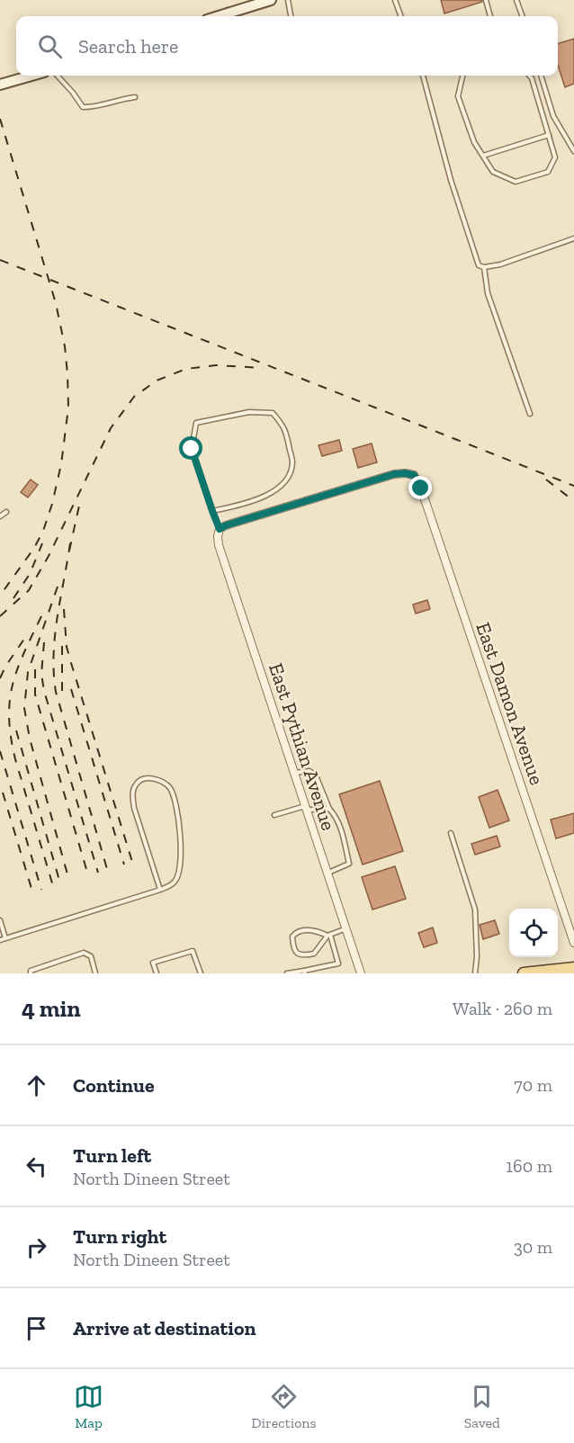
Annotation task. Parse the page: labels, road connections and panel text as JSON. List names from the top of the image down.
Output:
{
  "streets": {
    "street": ["East Damon Avenue", "East Pythian Avenue"]
  },
  "crossings": [
    ["East Damon Avenue", "East Pythian Avenue"]
  ],
  "page": {
    "search": "Search here",
    "heading": ["4 min", "Walk · 260 m"],
    "list": [
      ["Continue", "70 m"],
      ["Turn left", "North Dineen Street", "160 m"],
      ["Turn right", "North Dineen Street", "30 m"],
      "Arrive at destination"
    ],
    "nav": ["Map", "Directions", "Saved"]
  }
}
